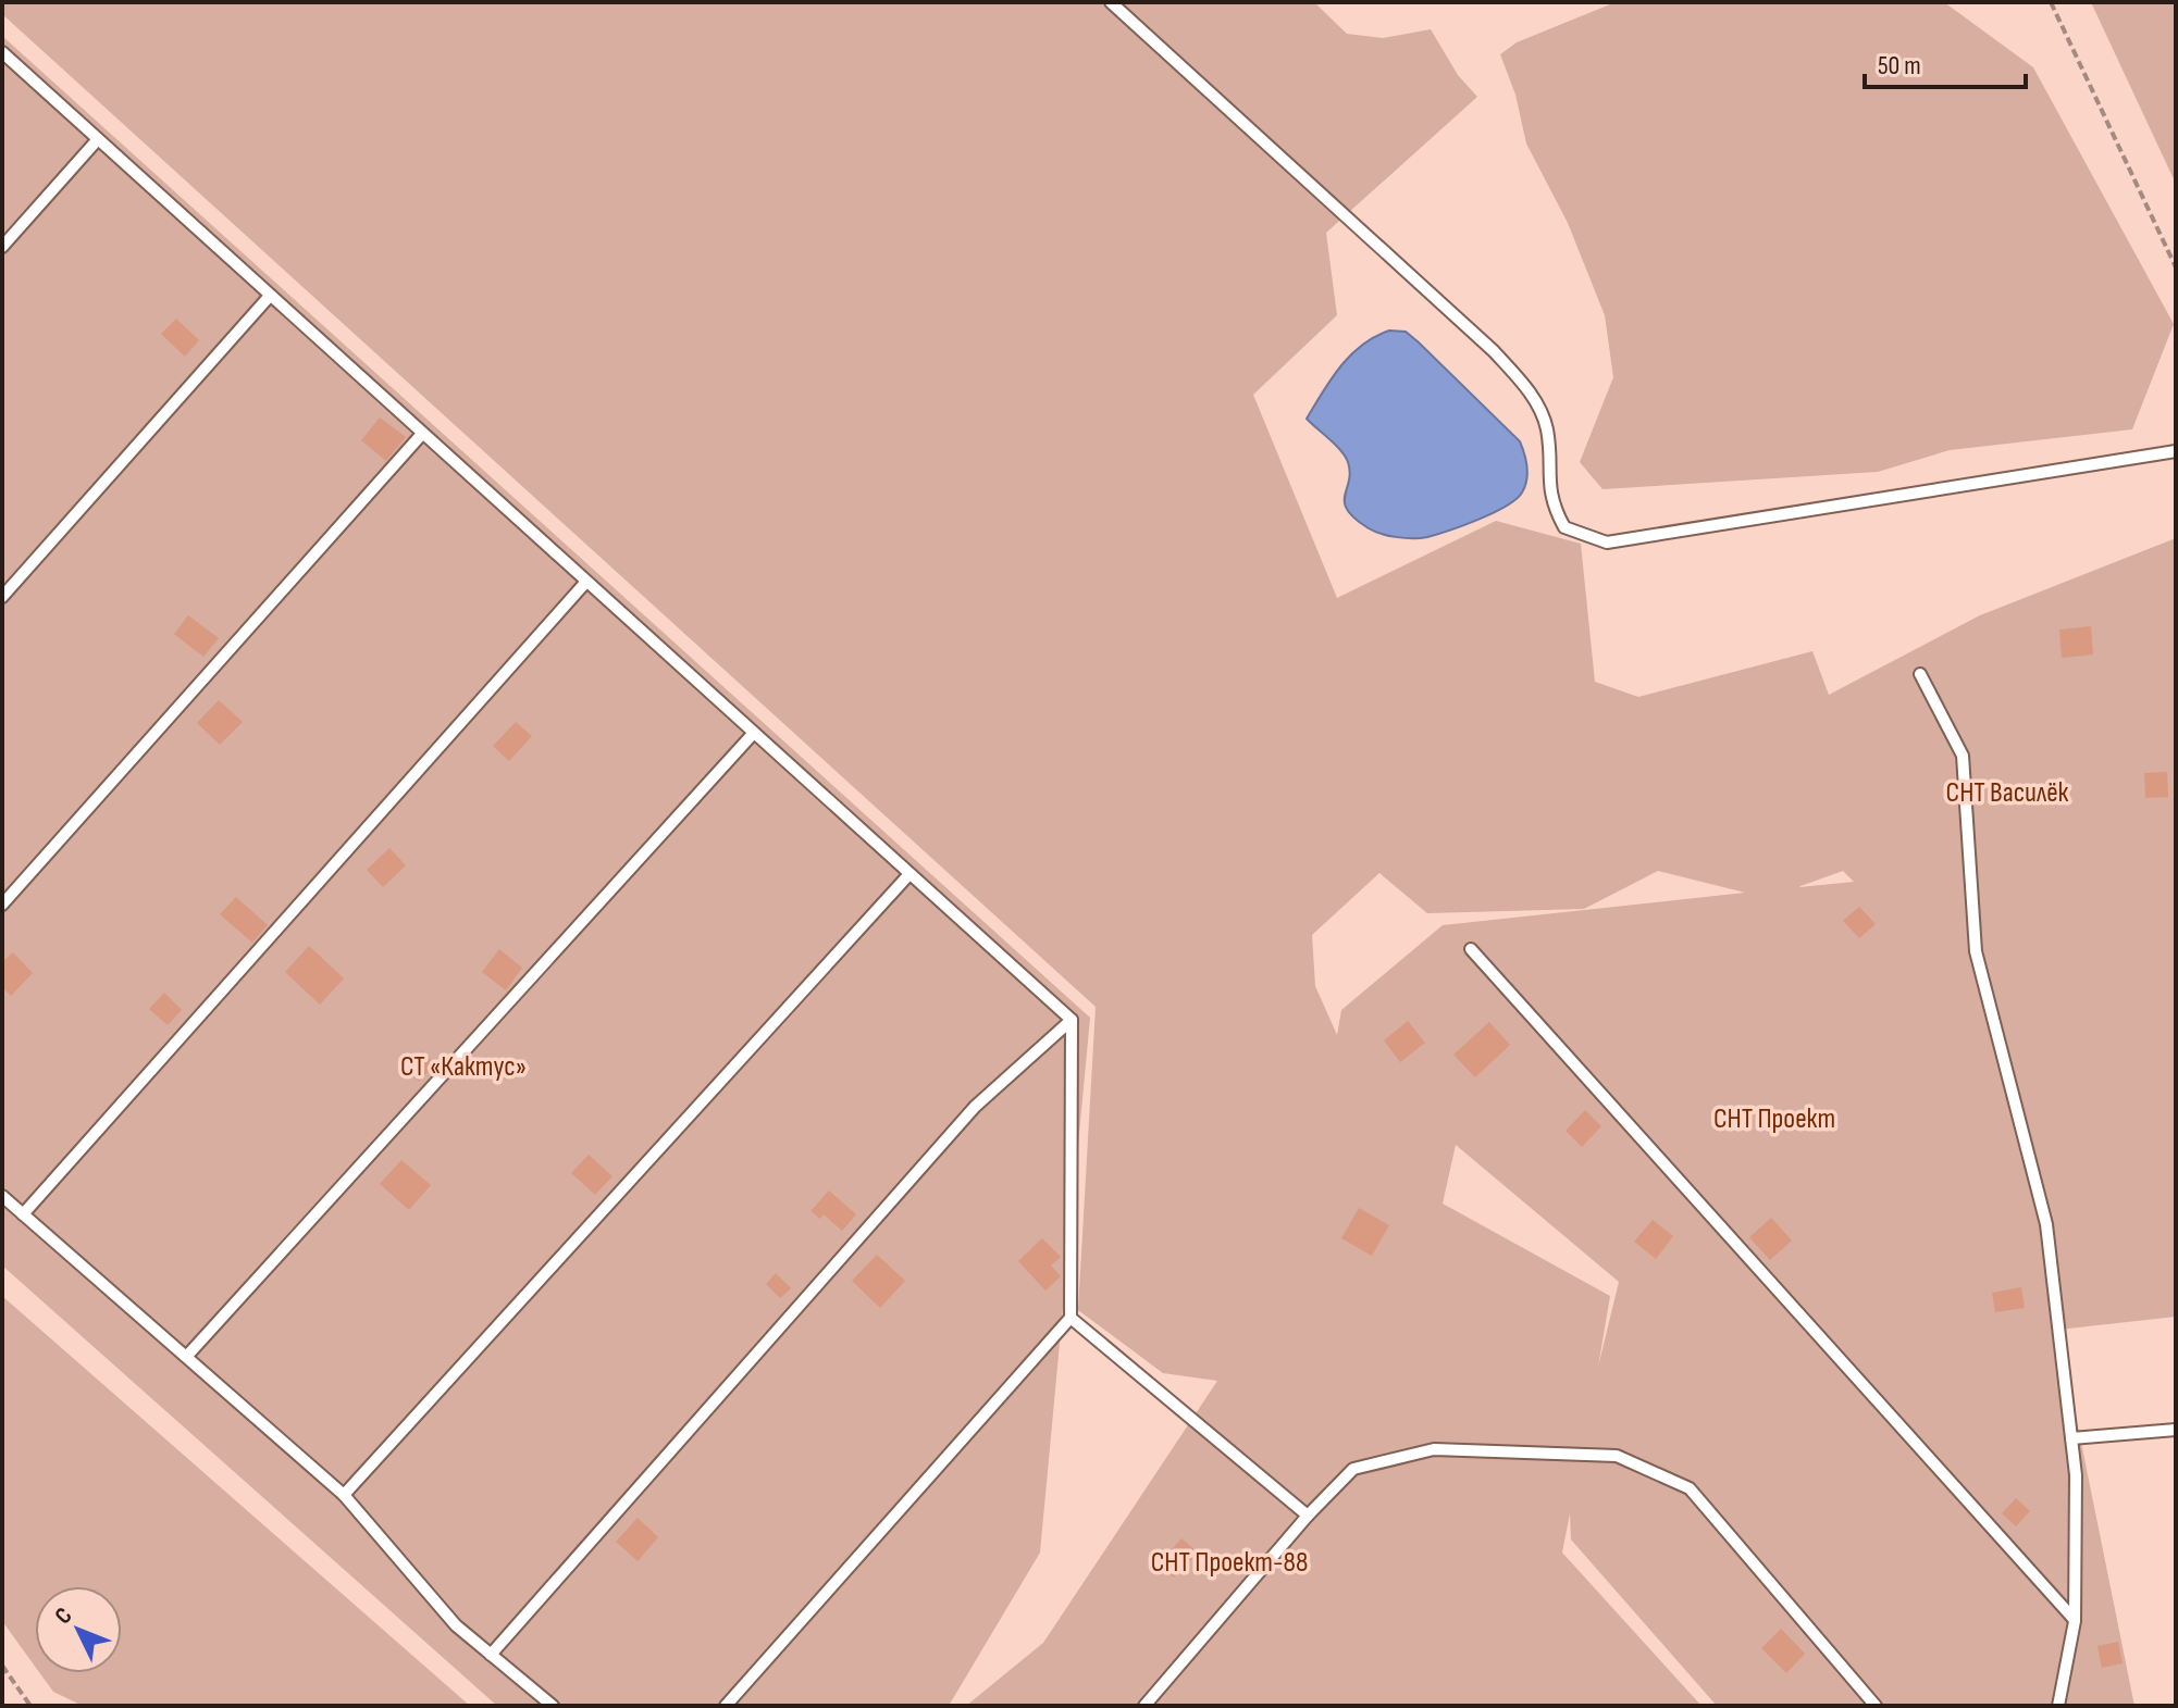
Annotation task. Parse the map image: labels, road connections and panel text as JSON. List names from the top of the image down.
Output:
{
  "parks": [
    "СНТ Василёк",
    "СТ «Кактус»",
    "СНТ Проект",
    "СНТ Проект-88"
  ],
  "scale_bar": "50 m",
  "north": "top left"
}
